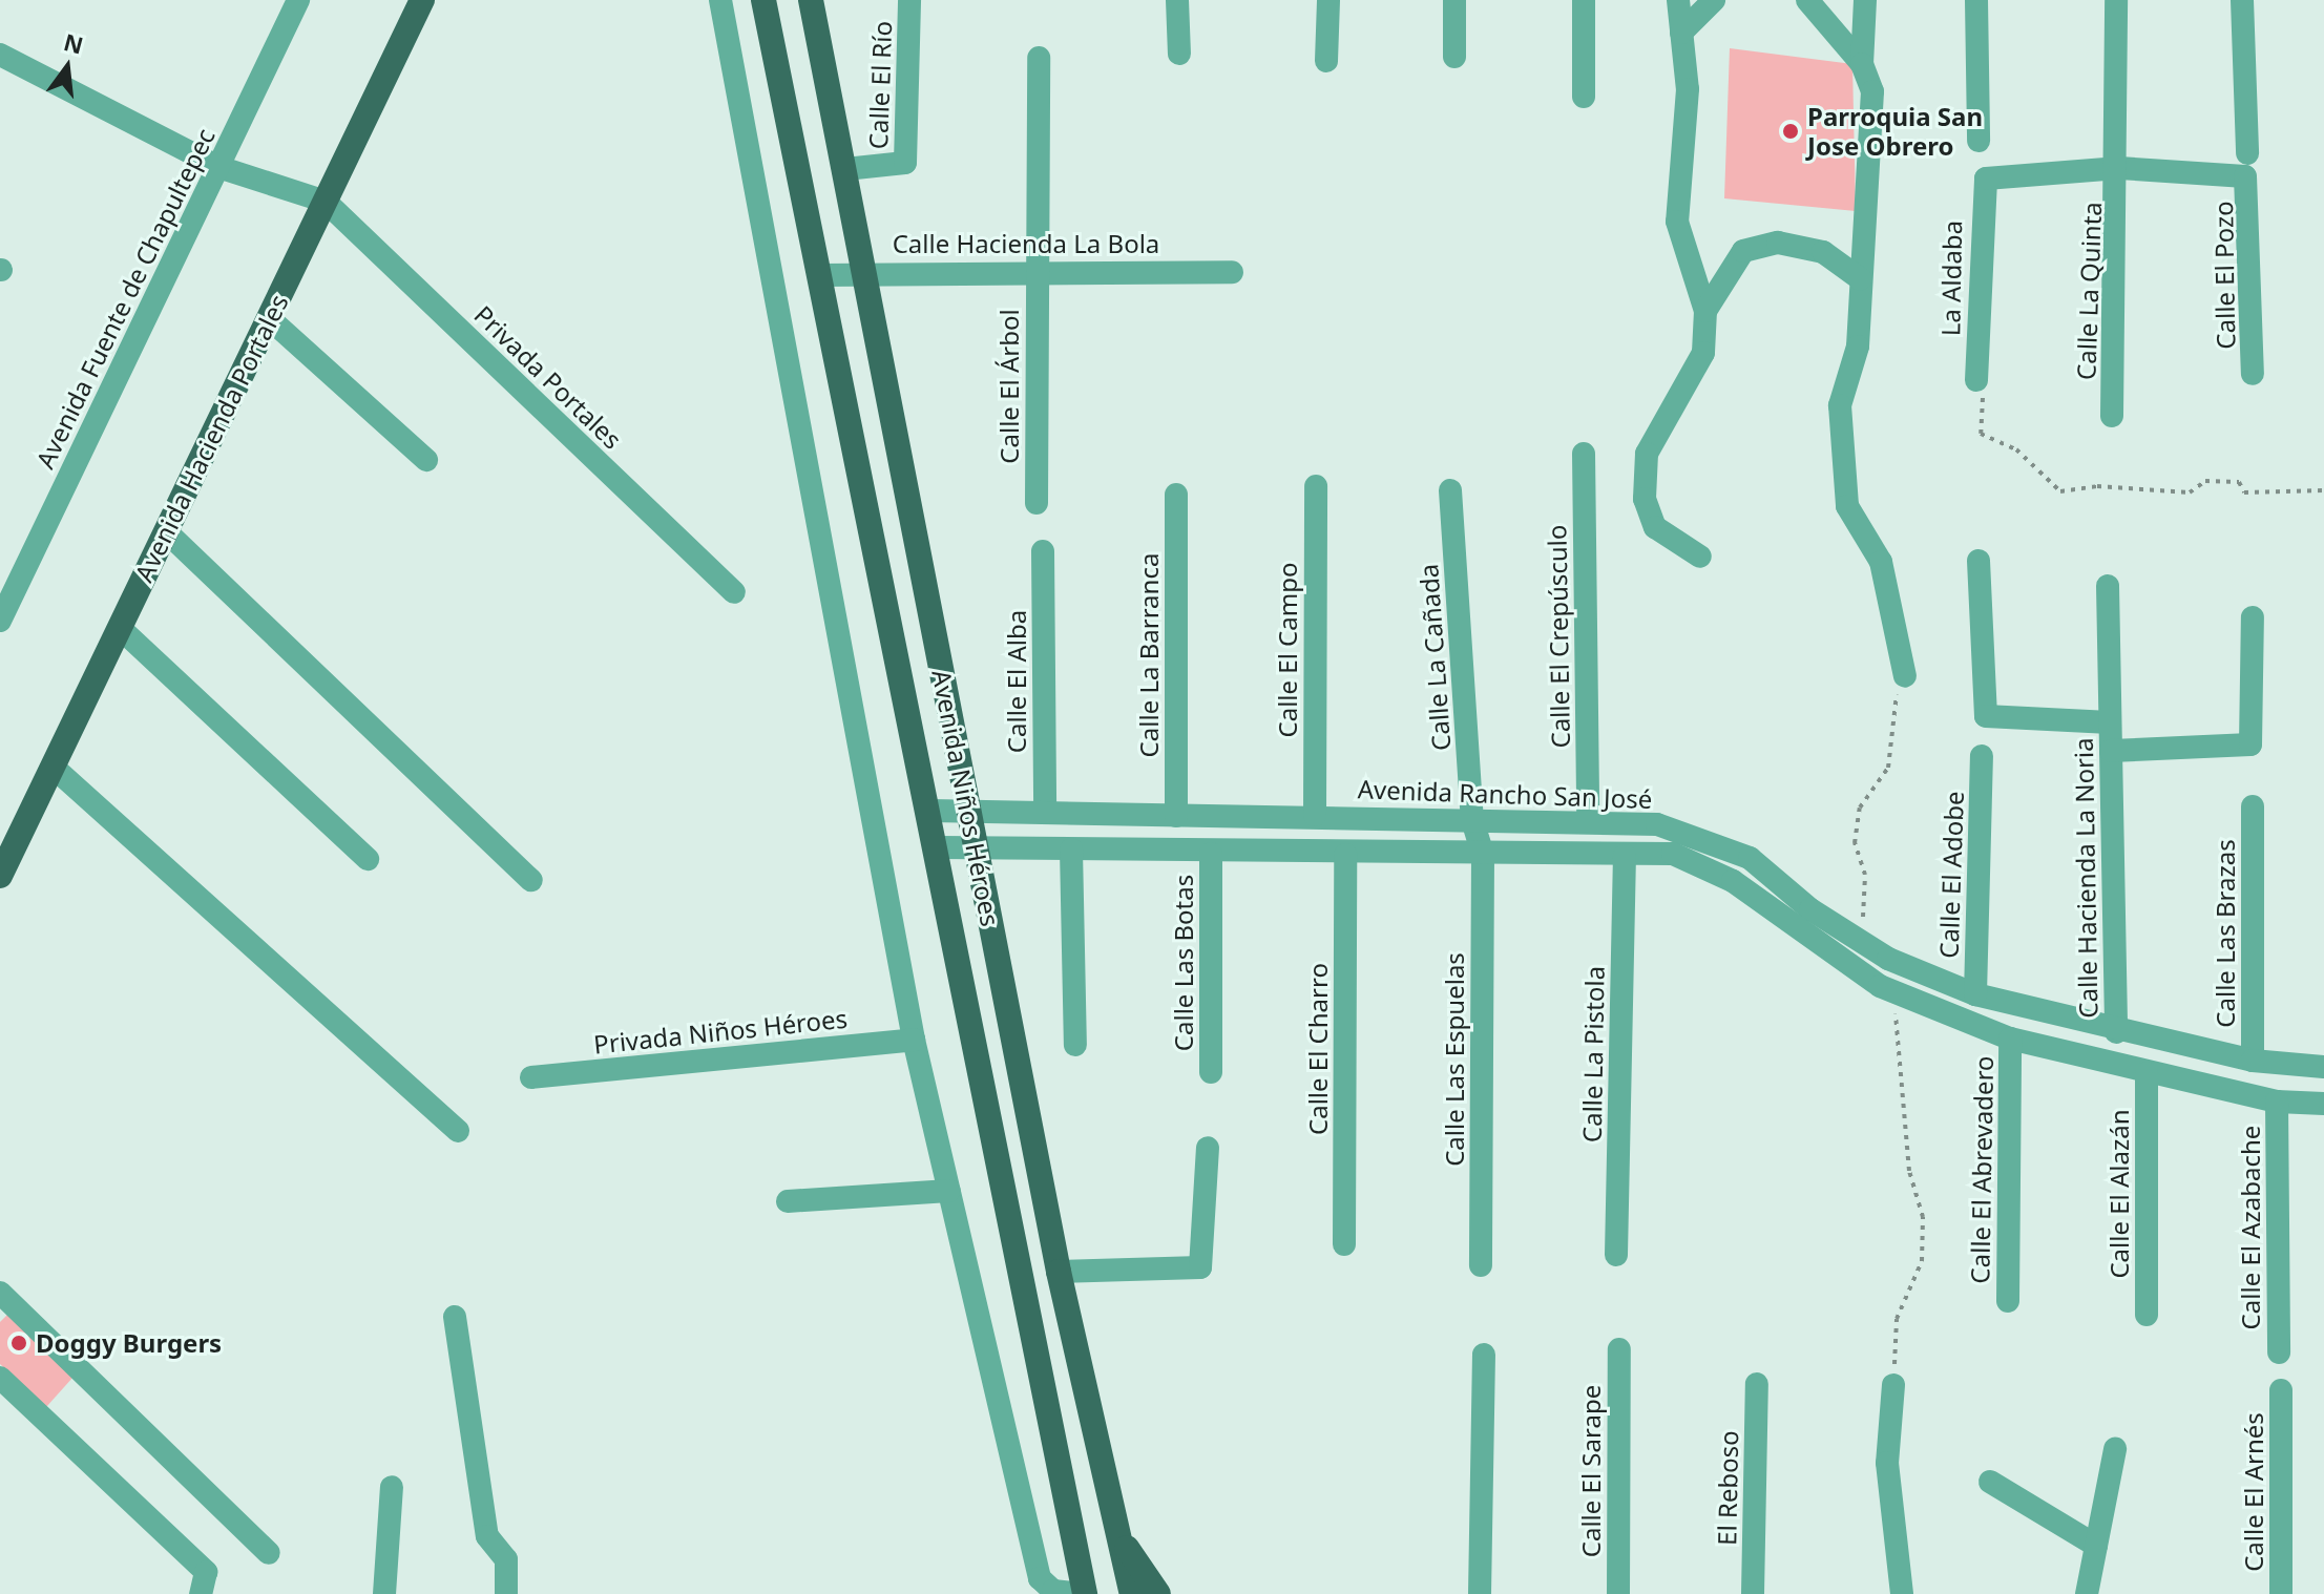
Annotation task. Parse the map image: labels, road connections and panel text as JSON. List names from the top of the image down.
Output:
{
  "streets": {
    "main road": ["Avenida Hacienda Portales", "Avenida Niños Héroes"],
    "street": [
      "Calle El Río",
      "Calle Hacienda La Bola",
      "Calle El Pozo",
      "La Aldaba",
      "Calle La Quinta",
      "Avenida Fuente de Chapultepec",
      "Privada Portales",
      "Calle El Árbol",
      "Calle El Crepúsculo",
      "Calle El Campo",
      "Calle La Barranca",
      "Calle La Cañada",
      "Calle El Alba",
      "Avenida Rancho San José",
      "Calle El Adobe",
      "Calle Hacienda La Noria",
      "Calle Las Brazas",
      "Calle Las Botas",
      "Privada Niños Héroes",
      "Calle El Charro",
      "Calle La Pistola",
      "Calle Las Espuelas",
      "Calle El Abrevadero",
      "Calle El Alazán",
      "Calle El Azabache",
      "Calle El Sarape",
      "El Reboso",
      "Calle El Arnés"
    ]
  },
  "crossings": [
    ["Calle El Río", "Avenida Niños Héroes"],
    ["Calle Hacienda La Bola", "Calle El Árbol"],
    ["Calle Hacienda La Bola", "Avenida Niños Héroes"],
    ["La Aldaba", "Calle La Quinta"],
    ["Privada Portales", "Avenida Hacienda Portales"],
    ["Calle El Crepúsculo", "Avenida Rancho San José"],
    ["Calle El Campo", "Avenida Rancho San José"],
    ["Calle La Barranca", "Avenida Rancho San José"],
    ["Calle La Cañada", "Avenida Rancho San José"],
    ["Calle La Cañada", "Calle Las Espuelas"],
    ["Calle El Alba", "Avenida Rancho San José"],
    ["Avenida Rancho San José", "Avenida Niños Héroes"],
    ["Avenida Rancho San José", "Calle El Adobe"],
    ["Avenida Rancho San José", "Calle Hacienda La Noria"],
    ["Avenida Rancho San José", "Calle Las Brazas"]
  ],
  "places": ["Parroquia San Jose Obrero", "Doggy Burgers"],
  "north": "top"
}
